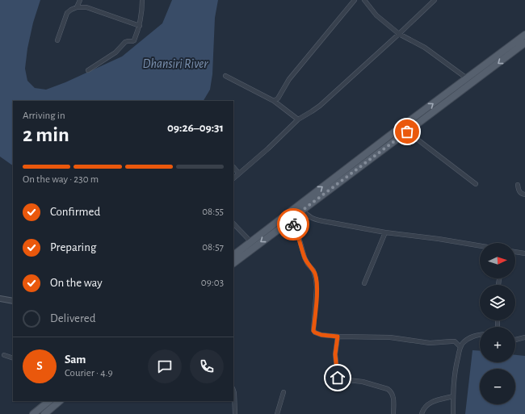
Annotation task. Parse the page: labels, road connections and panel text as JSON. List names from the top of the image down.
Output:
{
  "water": ["Dhansiri River"],
  "north": "right",
  "page": {
    "heading": ["2 min", "Arriving in", "09:26–09:31"],
    "panel": ["Sam", "Courier · 4.9"],
    "bar": "On the way · 230 m",
    "list": [
      ["Confirmed", "08:55"],
      ["Preparing", "08:57"],
      ["On the way", "09:03"],
      "Delivered"
    ],
    "map_buttons": ["+", "−"],
    "round": "S"
  }
}
